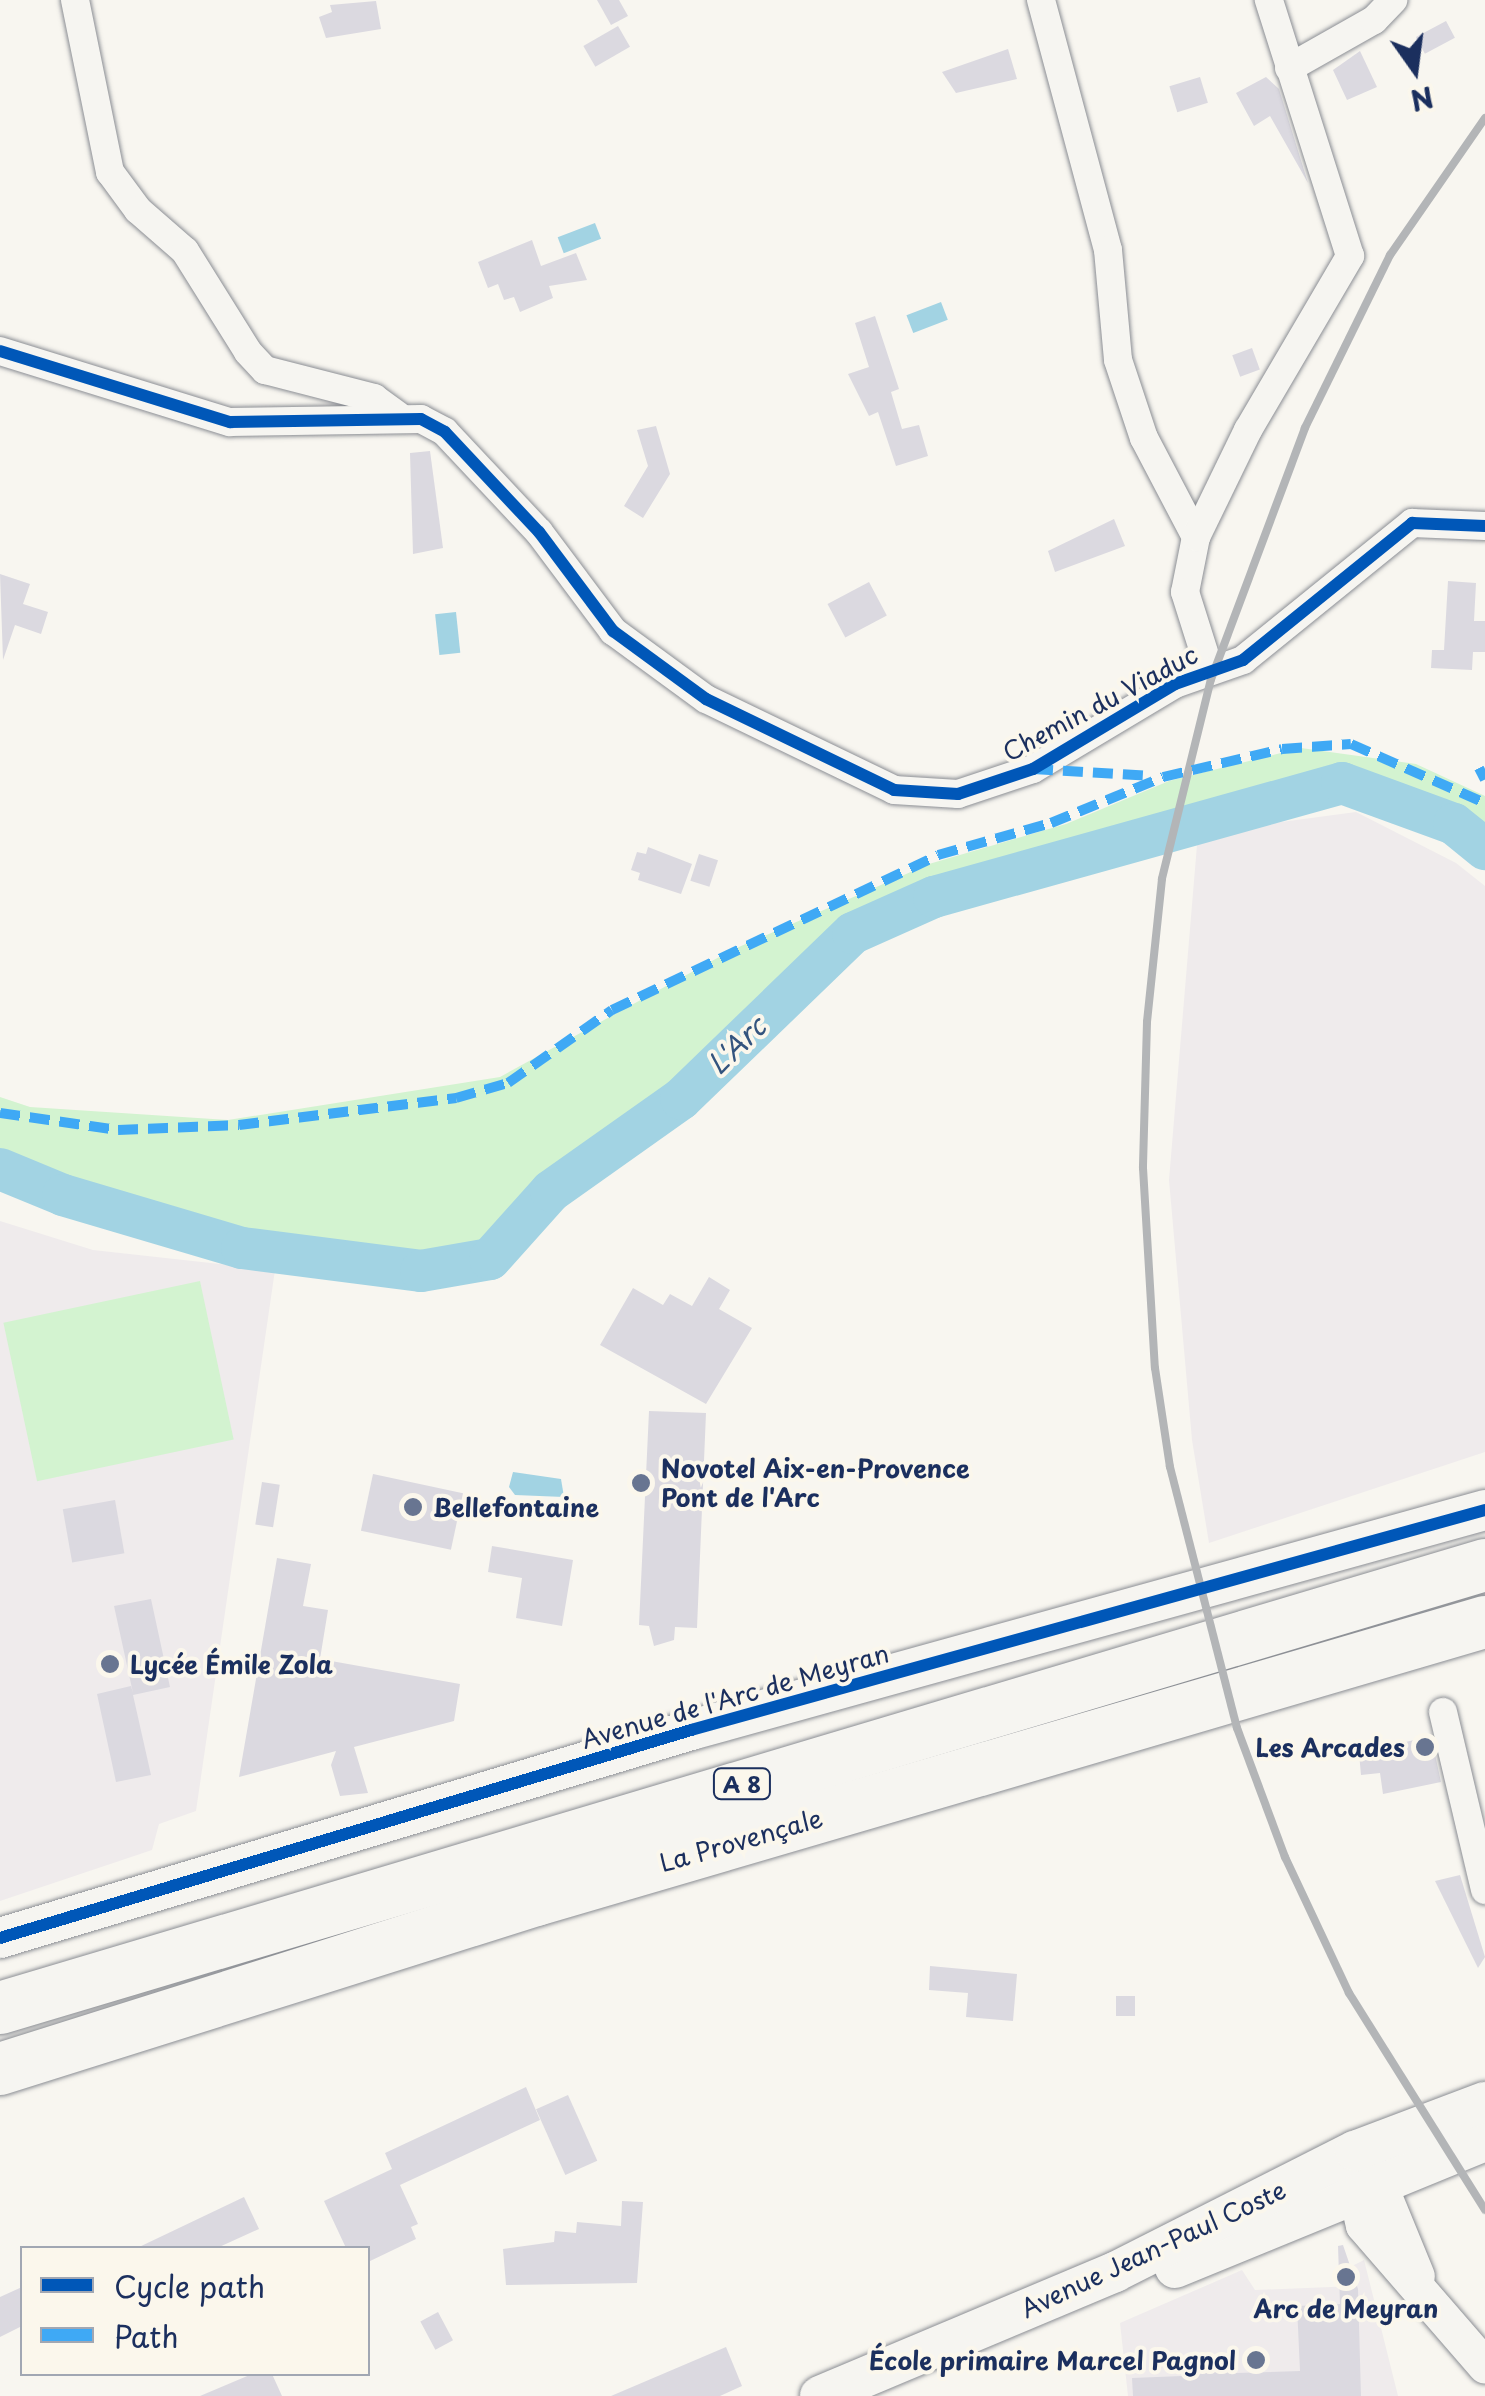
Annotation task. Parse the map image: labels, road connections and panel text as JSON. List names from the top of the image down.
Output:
{
  "streets": {
    "highway": ["A 8", "La Provençale"],
    "main road": ["Avenue de l'Arc de Meyran", "Avenue Jean-Paul Coste"],
    "street": ["Chemin du Viaduc"]
  },
  "water": ["L'Arc"],
  "places": [
    "Novotel Aix-en-Provence Pont de l'Arc",
    "Bellefontaine",
    "Lycée Émile Zola",
    "Les Arcades",
    "Arc de Meyran",
    "École primaire Marcel Pagnol"
  ],
  "legend": ["Cycle path", "Path"],
  "north": "bottom"
}
